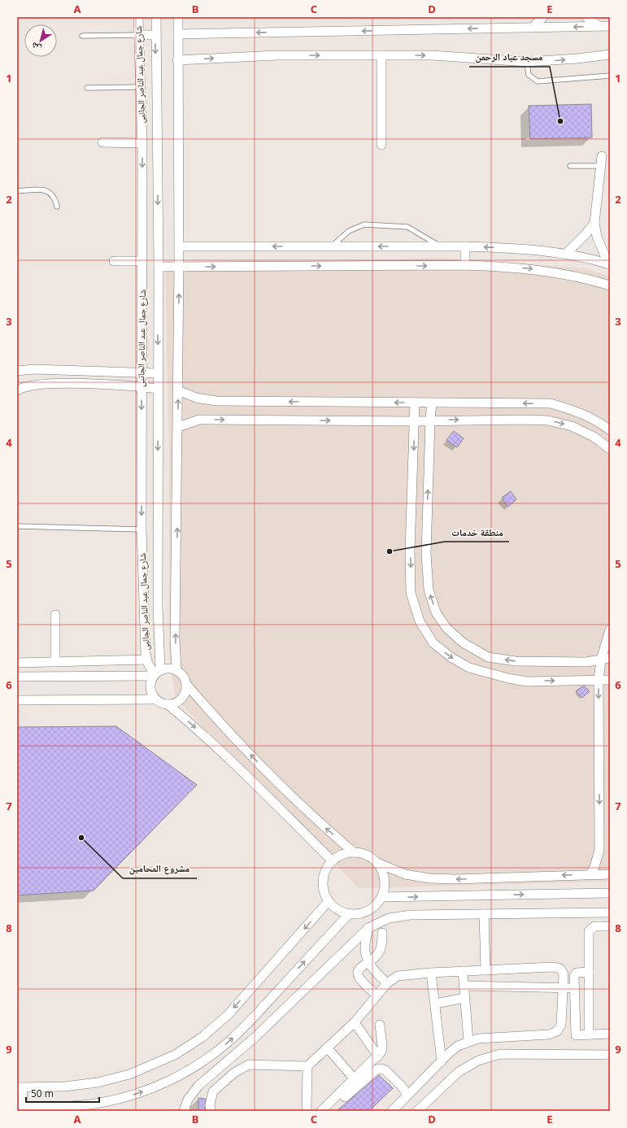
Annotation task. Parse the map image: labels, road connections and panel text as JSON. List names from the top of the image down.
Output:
{
  "streets": {
    "street": ["شارع جمال عبد الناصر الجانبى"]
  },
  "places": ["مسجد عباد الرحمن", "منطقة خدمات", "مشروع المحامين"],
  "scale_bar": "50 m",
  "north": "bottom left",
  "grid": {
    "columns": [
      "A",
      "B",
      "C",
      "D",
      "E"
    ],
    "rows": [
      "1",
      "2",
      "3",
      "4",
      "5",
      "6",
      "7",
      "8",
      "9"
    ]
  }
}
